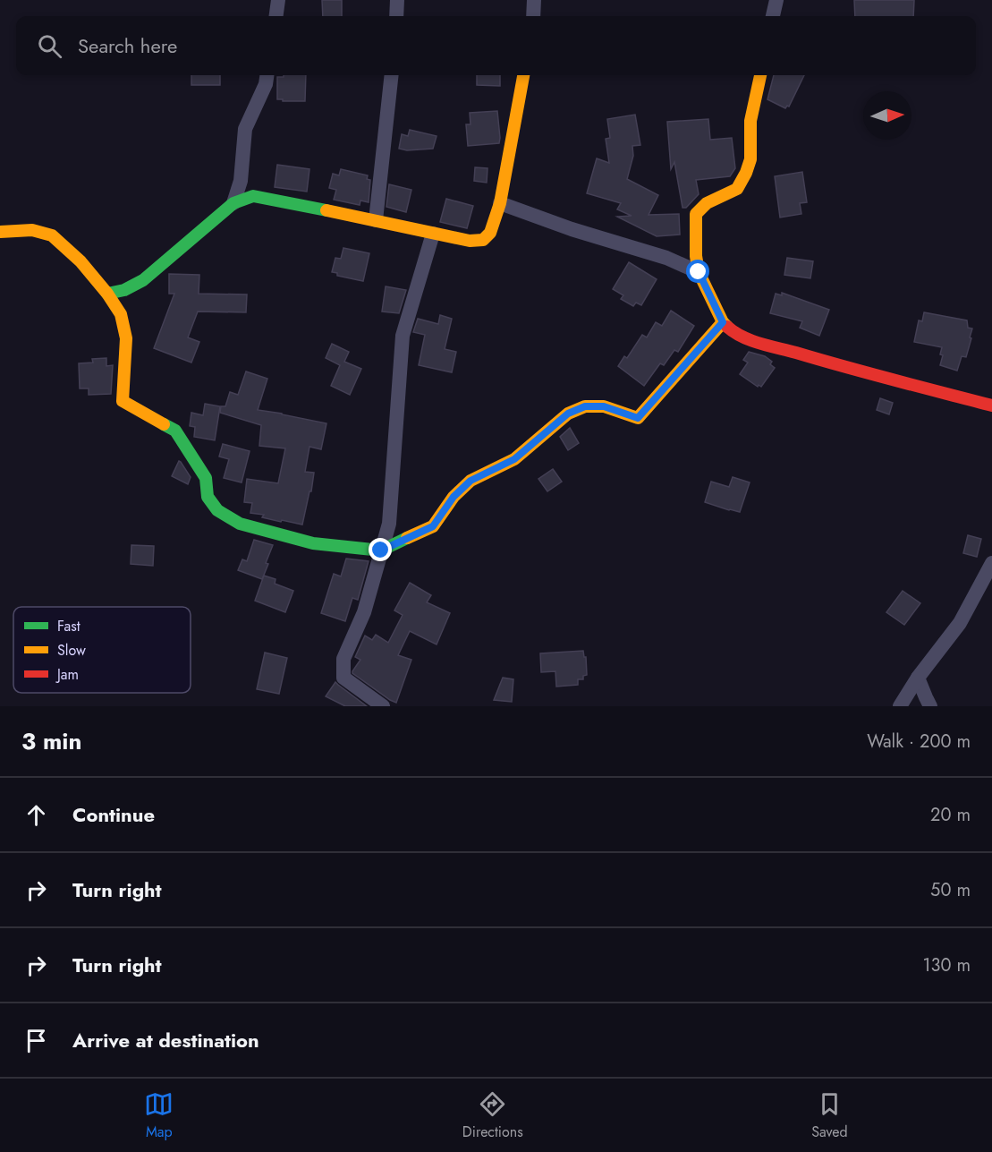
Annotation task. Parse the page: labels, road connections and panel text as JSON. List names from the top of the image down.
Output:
{
  "legend": ["Fast", "Slow", "Jam"],
  "north": "right",
  "page": {
    "search": "Search here",
    "heading": ["3 min", "Walk · 200 m"],
    "list": [
      ["Continue", "20 m"],
      ["Turn right", "50 m"],
      ["Turn right", "130 m"],
      "Arrive at destination"
    ],
    "nav": ["Map", "Directions", "Saved"]
  }
}
